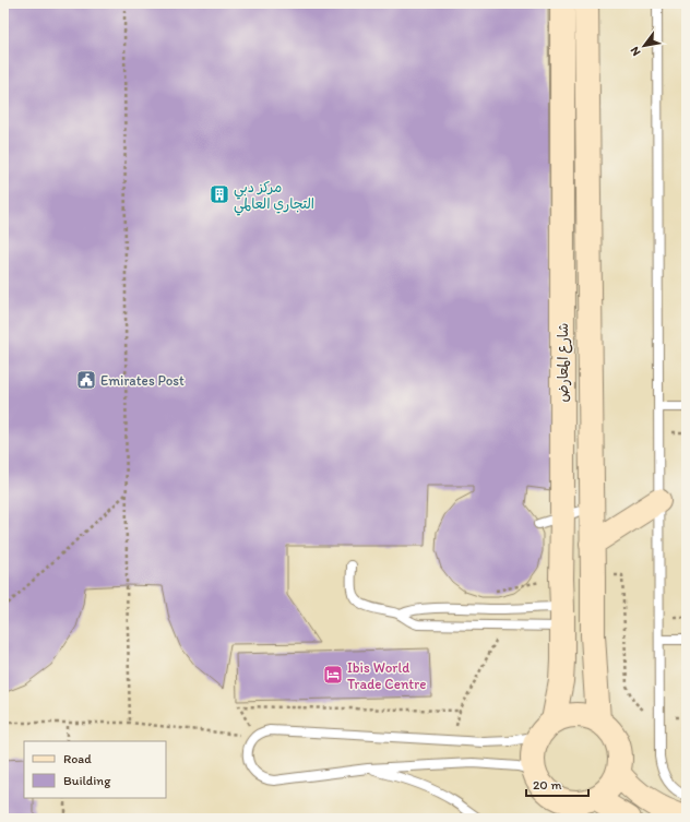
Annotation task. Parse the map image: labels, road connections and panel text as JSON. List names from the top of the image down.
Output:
{
  "streets": {
    "street": ["شارع المعارض"]
  },
  "places": {
    "building": ["مركز دبي التجاري العالمي"],
    "public building": ["Emirates Post"],
    "hotel": ["Ibis World Trade Centre"]
  },
  "legend": ["Road", "Building"],
  "scale_bar": "20 m",
  "north": "bottom left"
}
